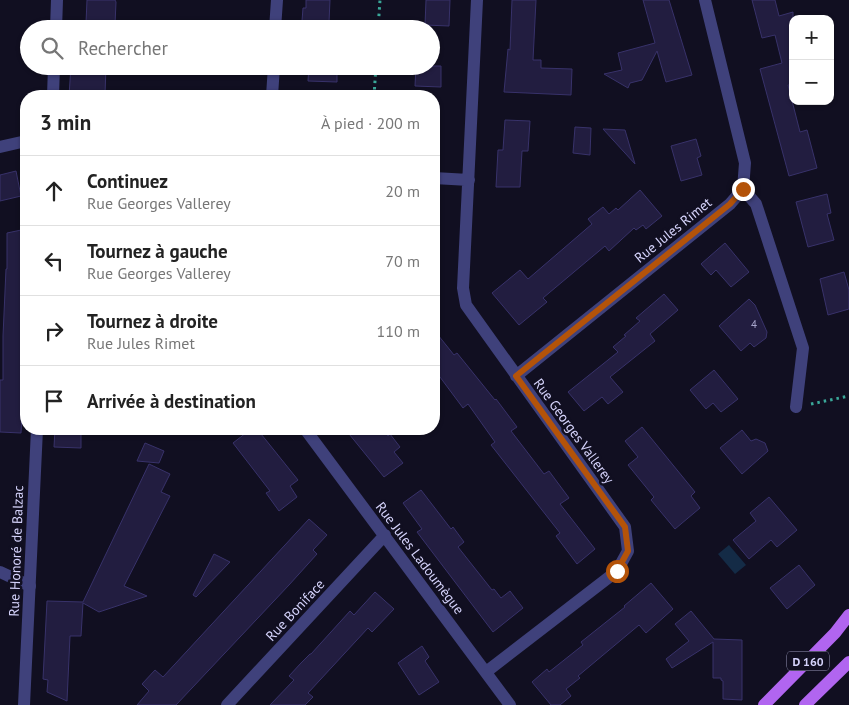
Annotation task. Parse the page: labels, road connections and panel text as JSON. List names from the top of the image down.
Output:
{
  "streets": {
    "main road": ["D 160"],
    "street": [
      "Rue Jules Rimet",
      "Rue Georges Vallerey",
      "Rue Honoré de Balzac",
      "Rue Jules Ladoumègue",
      "Rue Boniface"
    ]
  },
  "crossings": [
    ["Rue Jules Rimet", "Rue Georges Vallerey"],
    ["Rue Georges Vallerey", "Rue Jules Ladoumègue"],
    ["Rue Jules Ladoumègue", "Rue Boniface"]
  ],
  "house_numbers": ["4"],
  "page": {
    "map_buttons": ["+", "−"],
    "search": "Rechercher",
    "heading": ["3 min", "À pied · 200 m"],
    "list": [
      ["Continuez", "Rue Georges Vallerey", "20 m"],
      ["Tournez à gauche", "Rue Georges Vallerey", "70 m"],
      ["Tournez à droite", "Rue Jules Rimet", "110 m"],
      "Arrivée à destination"
    ]
  }
}
